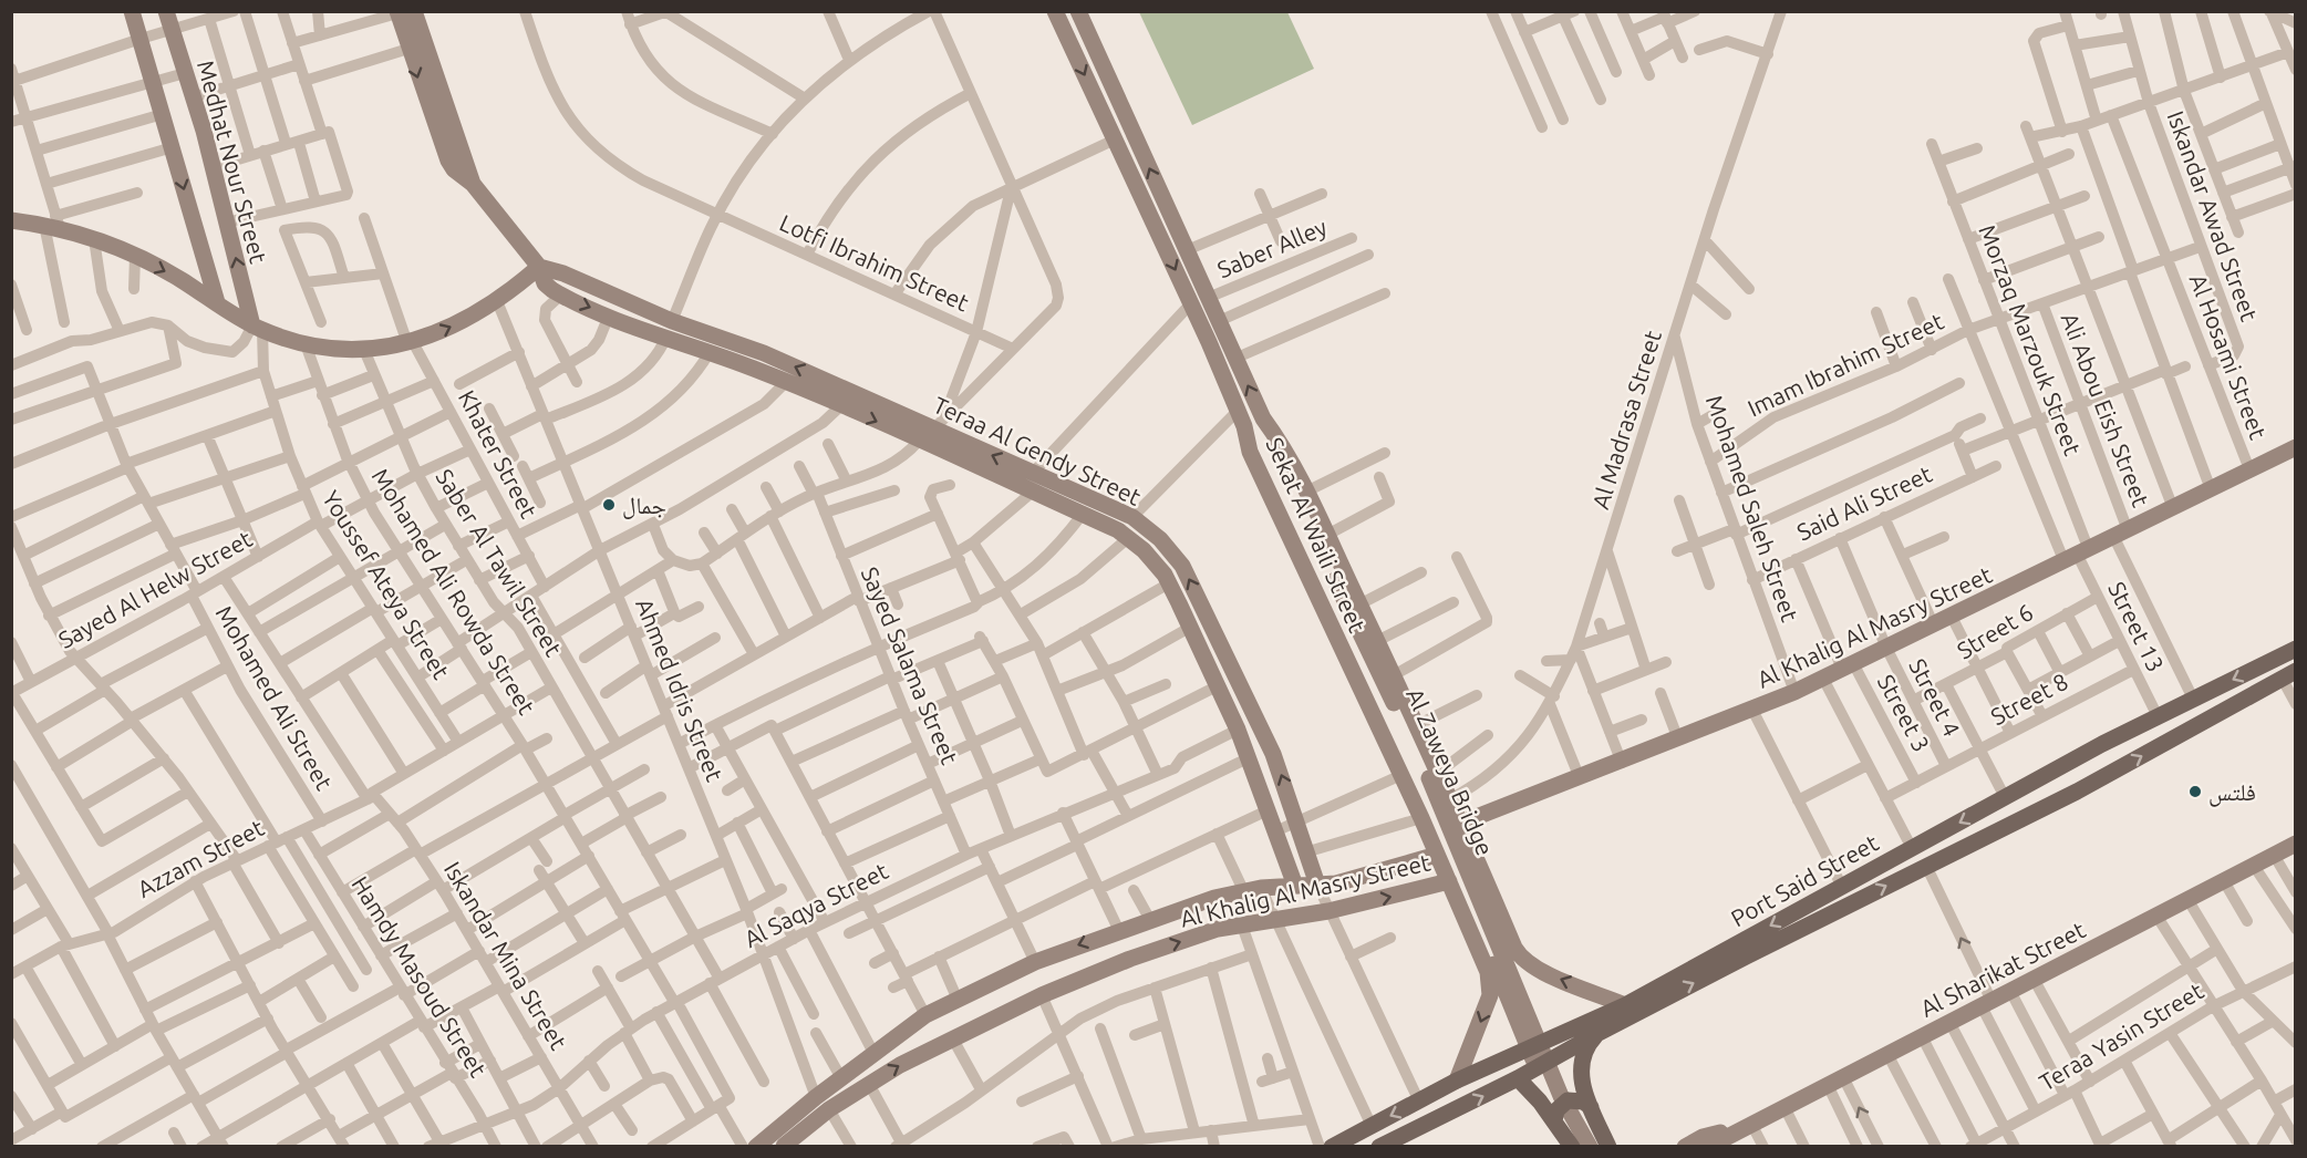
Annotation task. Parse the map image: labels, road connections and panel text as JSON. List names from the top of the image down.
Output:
{
  "streets": {
    "main road": [
      "Medhat Nour Street",
      "Teraa Al Gendy Street",
      "Sekat Al Waili Street",
      "Al Khalig Al Masry Street",
      "Al Zaweya Bridge",
      "Port Said Street",
      "Al Sharikat Street"
    ],
    "street": [
      "Iskandar Awad Street",
      "Saber Alley",
      "Lotfi Ibrahim Street",
      "Morzaq Marzouk Street",
      "Al Hosami Street",
      "Imam Ibrahim Street",
      "Ali Abou Eish Street",
      "Al Madrasa Street",
      "Khater Street",
      "Said Ali Street",
      "Mohamed Saleh Street",
      "Saber Al Tawil Street",
      "Youssef Ateya Street",
      "Sayed Al Helw Street",
      "Mohamed Ali Rowda Street",
      "Street 13",
      "Street 6",
      "Sayed Salama Street",
      "Ahmed Idris Street",
      "Mohamed Ali Street",
      "Street 4",
      "Street 8",
      "Street 3",
      "Azzam Street",
      "Al Saqya Street",
      "Iskandar Mina Street",
      "Hamdy Masoud Street",
      "Teraa Yasin Street"
    ]
  },
  "crossings": [
    ["Medhat Nour Street", "Youssef Ateya Street"],
    ["Iskandar Awad Street", "Al Hosami Street"],
    ["Iskandar Awad Street", "Imam Ibrahim Street"],
    ["Saber Alley", "Sekat Al Waili Street"],
    ["Morzaq Marzouk Street", "Imam Ibrahim Street"],
    ["Morzaq Marzouk Street", "Al Khalig Al Masry Street"],
    ["Morzaq Marzouk Street", "Street 13"],
    ["Al Hosami Street", "Imam Ibrahim Street"],
    ["Al Hosami Street", "Al Khalig Al Masry Street"],
    ["Imam Ibrahim Street", "Ali Abou Eish Street"],
    ["Imam Ibrahim Street", "Mohamed Saleh Street"],
    ["Ali Abou Eish Street", "Al Khalig Al Masry Street"],
    ["Ali Abou Eish Street", "Port Said Street"],
    ["Al Madrasa Street", "Mohamed Saleh Street"],
    ["Al Madrasa Street", "Sekat Al Waili Street"],
    ["Teraa Al Gendy Street", "Al Khalig Al Masry Street"],
    ["Teraa Al Gendy Street", "Al Saqya Street"],
    ["Khater Street", "Sayed Al Helw Street"],
    ["Said Ali Street", "Mohamed Saleh Street"],
    ["Said Ali Street", "Street 4"],
    ["Said Ali Street", "Street 3"],
    ["Mohamed Saleh Street", "Al Khalig Al Masry Street"],
    ["Sekat Al Waili Street", "Al Khalig Al Masry Street"],
    ["Sekat Al Waili Street", "Al Zaweya Bridge"],
    ["Sekat Al Waili Street", "Port Said Street"],
    ["Saber Al Tawil Street", "Sayed Al Helw Street"],
    ["Saber Al Tawil Street", "Azzam Street"],
    ["Saber Al Tawil Street", "Al Saqya Street"],
    ["Youssef Ateya Street", "Sayed Al Helw Street"],
    ["Youssef Ateya Street", "Azzam Street"],
    ["Sayed Al Helw Street", "Mohamed Ali Rowda Street"],
    ["Sayed Al Helw Street", "Mohamed Ali Street"],
    ["Sayed Al Helw Street", "Iskandar Mina Street"],
    ["Mohamed Ali Rowda Street", "Azzam Street"],
    ["Mohamed Ali Rowda Street", "Al Saqya Street"],
    ["Al Khalig Al Masry Street", "Street 13"],
    ["Al Khalig Al Masry Street", "Ahmed Idris Street"],
    ["Al Khalig Al Masry Street", "Street 4"],
    ["Al Khalig Al Masry Street", "Street 3"],
    ["Street 13", "Street 6"],
    ["Street 13", "Street 8"],
    ["Street 13", "Port Said Street"],
    ["Street 6", "Street 4"],
    ["Sayed Salama Street", "Al Saqya Street"],
    ["Ahmed Idris Street", "Al Saqya Street"],
    ["Mohamed Ali Street", "Azzam Street"],
    ["Street 4", "Street 8"],
    ["Street 8", "Street 3"],
    ["Azzam Street", "Iskandar Mina Street"],
    ["Azzam Street", "Hamdy Masoud Street"],
    ["Al Saqya Street", "Iskandar Mina Street"],
    ["Al Saqya Street", "Hamdy Masoud Street"]
  ],
  "places": ["جمال", "فلتس"]
}
